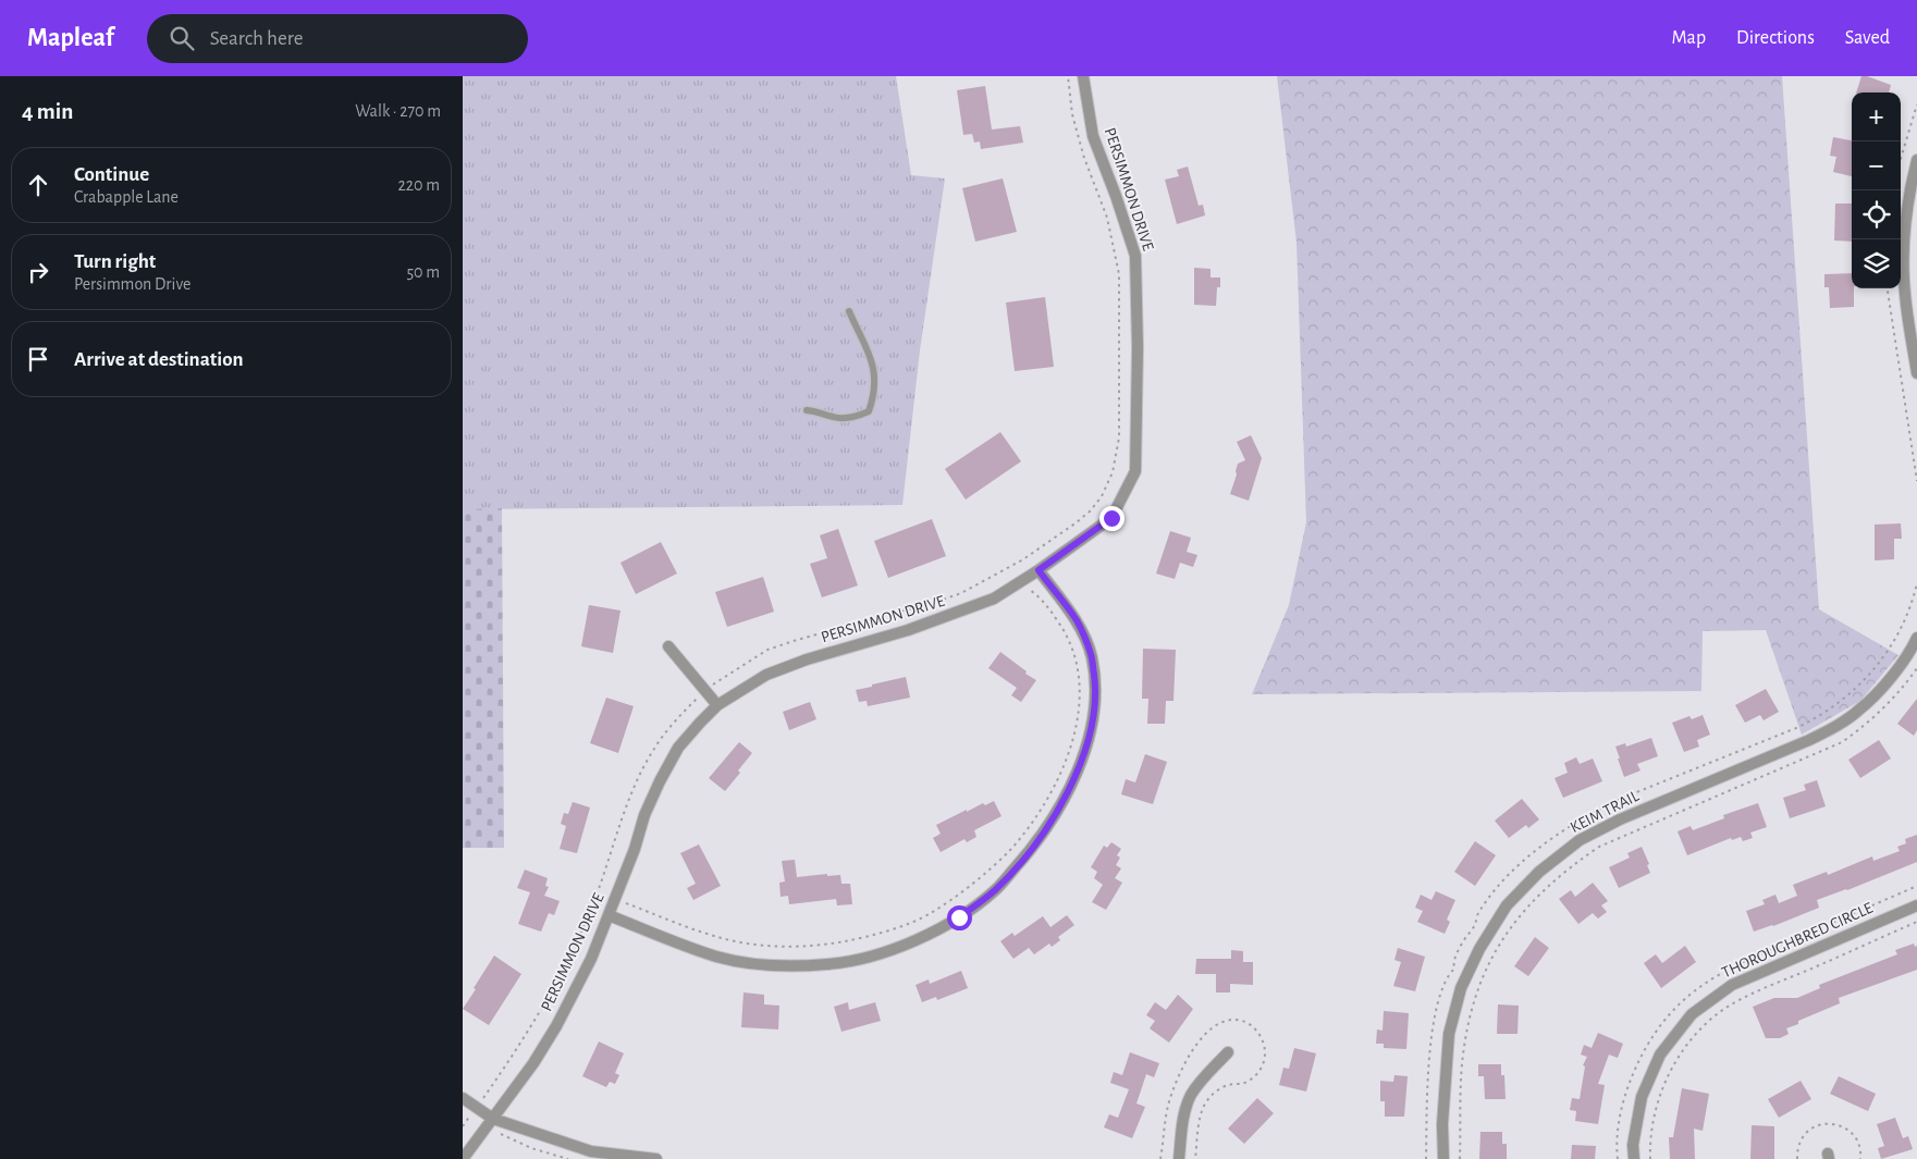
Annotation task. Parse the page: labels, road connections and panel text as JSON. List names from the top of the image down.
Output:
{
  "streets": {
    "street": ["PERSIMMON DRIVE", "KEIM TRAIL", "THOROUGHBRED CIRCLE"]
  },
  "page": {
    "header": "Mapleaf",
    "search": "Search here",
    "nav": ["Map", "Directions", "Saved"],
    "heading": ["4 min", "Walk · 270 m"],
    "map_buttons": ["+", "−"],
    "list": [
      ["Continue", "Crabapple Lane", "220 m"],
      ["Turn right", "Persimmon Drive", "50 m"],
      "Arrive at destination"
    ]
  }
}
